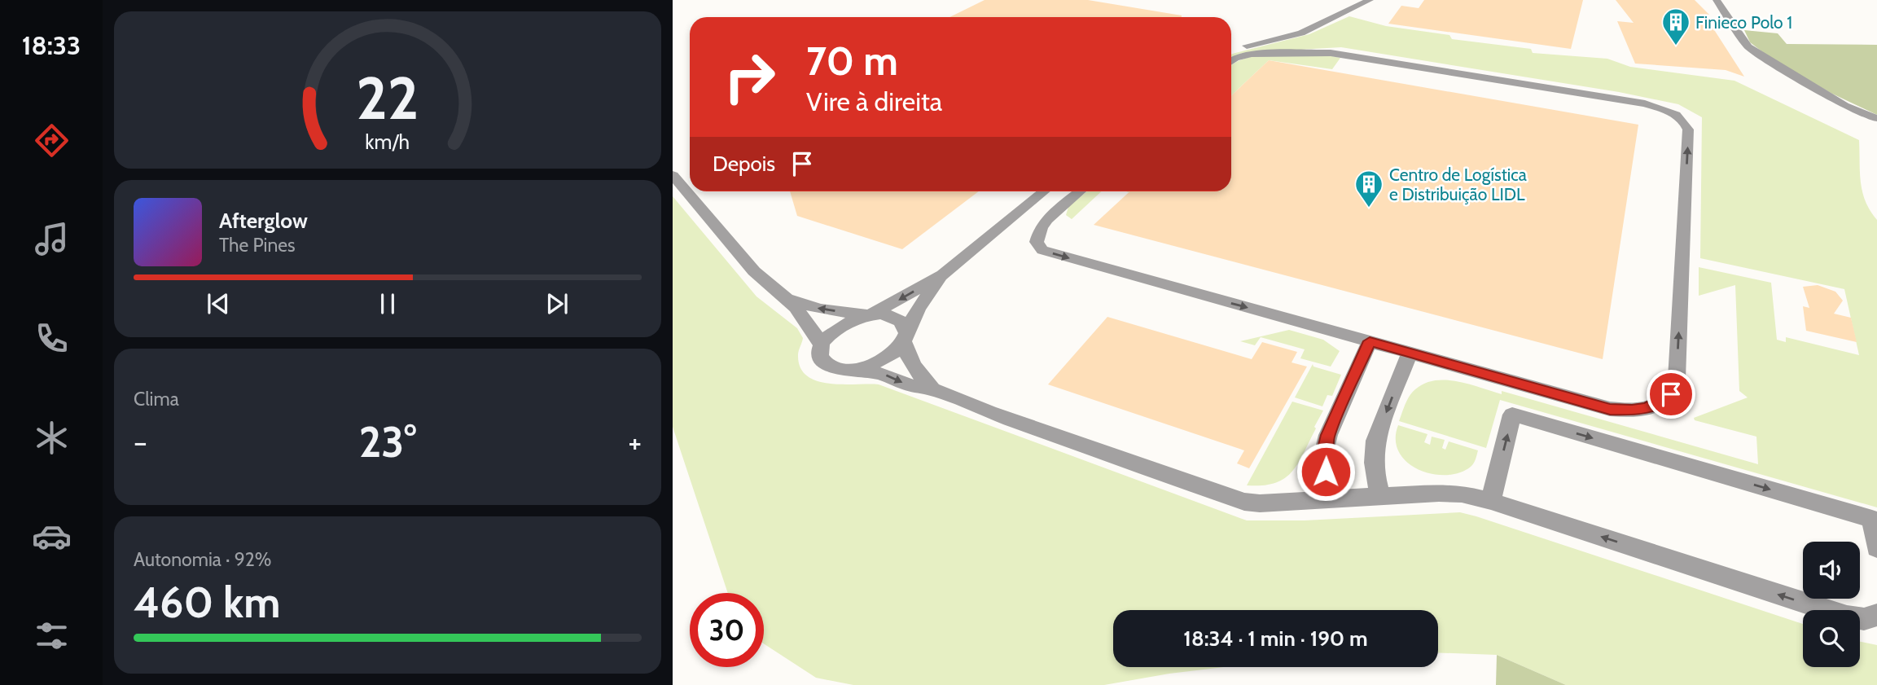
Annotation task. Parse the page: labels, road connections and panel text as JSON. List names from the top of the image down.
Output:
{
  "places": {
    "building": ["Finieco Polo 1", "Centro de Logística e Distribuição LIDL"]
  },
  "page": {
    "tabs": "18:33",
    "turn": ["70 m", "Vire à direita"],
    "then": "Depois",
    "song": ["Afterglow", "The Pines"],
    "tile": [
      "Clima",
      ["Autonomia · 92%", "460 km"]
    ],
    "heat": ["−", "23°", "+"],
    "limit": "30",
    "trip": "18:34 · 1 min · 190 m",
    "gauge": ["22", "km/h"]
  }
}
